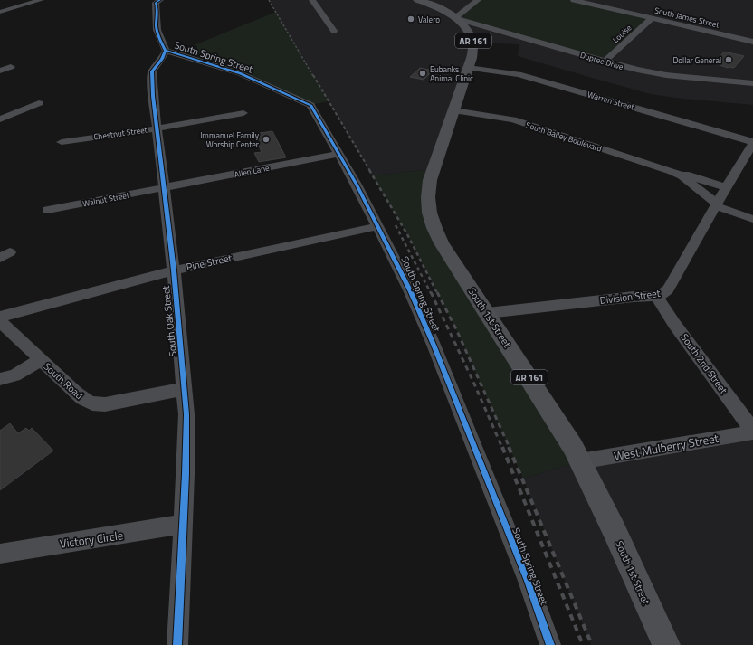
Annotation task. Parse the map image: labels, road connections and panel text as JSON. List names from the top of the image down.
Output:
{
  "streets": {
    "main road": ["AR 161", "South 1st Street"],
    "street": [
      "South James Street",
      "Louise",
      "South Spring Street",
      "Dupree Drive",
      "Warren Street",
      "Chestnut Street",
      "South Bailey Boulevard",
      "Allen Lane",
      "Walnut Street",
      "Pine Street",
      "Division Street",
      "South Oak Street",
      "South 2nd Street",
      "South Road",
      "West Mulberry Street",
      "Victory Circle"
    ]
  },
  "crossings": [
    ["South James Street", "Louise"],
    ["Louise", "Dupree Drive"],
    ["South Spring Street", "Allen Lane"],
    ["South Spring Street", "Pine Street"],
    ["South Spring Street", "South Oak Street"],
    ["Dupree Drive", "South 1st Street"],
    ["Warren Street", "Division Street"],
    ["Warren Street", "South 1st Street"],
    ["Chestnut Street", "South Oak Street"],
    ["South Bailey Boulevard", "Division Street"],
    ["South Bailey Boulevard", "South 1st Street"],
    ["Allen Lane", "Walnut Street"],
    ["Allen Lane", "South Oak Street"],
    ["Walnut Street", "South Oak Street"],
    ["Pine Street", "South Oak Street"],
    ["Division Street", "South 1st Street"],
    ["Division Street", "South 2nd Street"],
    ["South 1st Street", "West Mulberry Street"],
    ["South Oak Street", "South Road"],
    ["South Oak Street", "Victory Circle"],
    ["South 2nd Street", "West Mulberry Street"]
  ],
  "places": [
    "Valero",
    "Dollar General",
    "Eubanks Animal Clinic",
    "Immanuel Family Worship Center"
  ]
}
